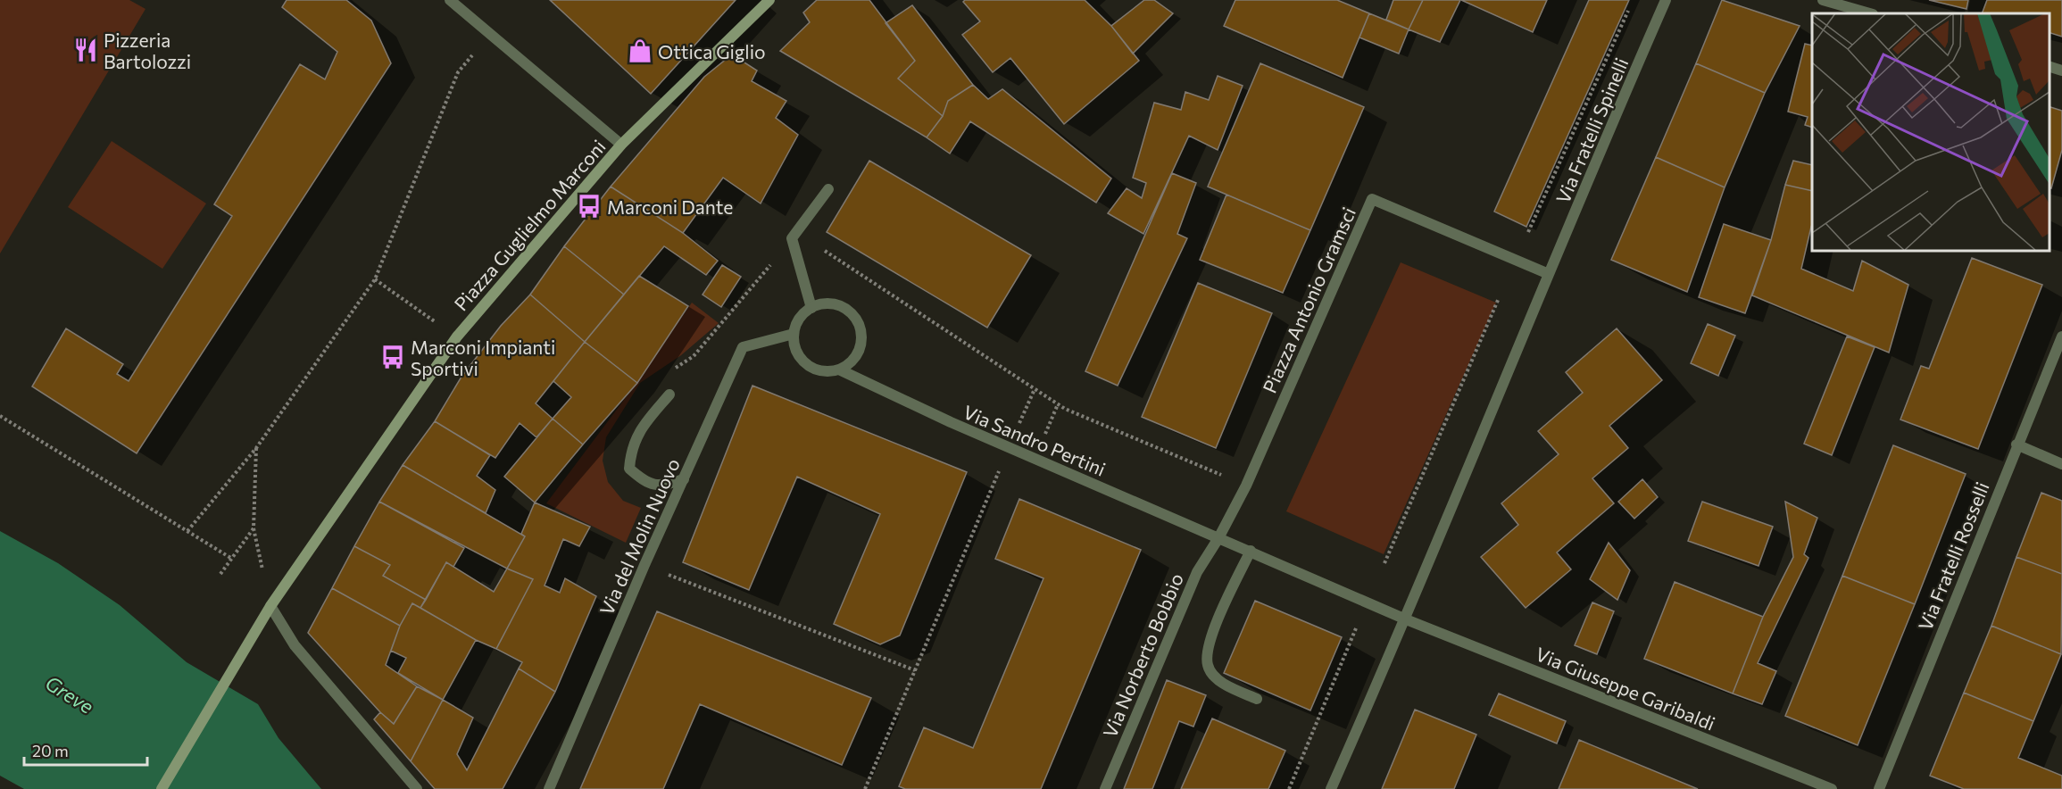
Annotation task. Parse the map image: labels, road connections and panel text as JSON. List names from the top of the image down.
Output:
{
  "streets": {
    "main road": ["Piazza Guglielmo Marconi"],
    "street": [
      "Via Fratelli Spinelli",
      "Piazza Antonio Gramsci",
      "Via Sandro Pertini",
      "Via del Molin Nuovo",
      "Via Fratelli Rosselli",
      "Via Norberto Bobbio",
      "Via Giuseppe Garibaldi"
    ]
  },
  "crossings": [
    ["Via Fratelli Spinelli", "Piazza Antonio Gramsci"],
    ["Piazza Antonio Gramsci", "Via Sandro Pertini"],
    ["Piazza Antonio Gramsci", "Via Norberto Bobbio"],
    ["Via Sandro Pertini", "Via del Molin Nuovo"],
    ["Via Sandro Pertini", "Via Norberto Bobbio"]
  ],
  "water": ["Greve"],
  "places": {
    "restaurant": ["Pizzeria Bartolozzi"],
    "shop": ["Ottica Giglio"],
    "bus stop": ["Marconi Dante", "Marconi Impianti Sportivi"]
  },
  "scale_bar": "20 m"
}
